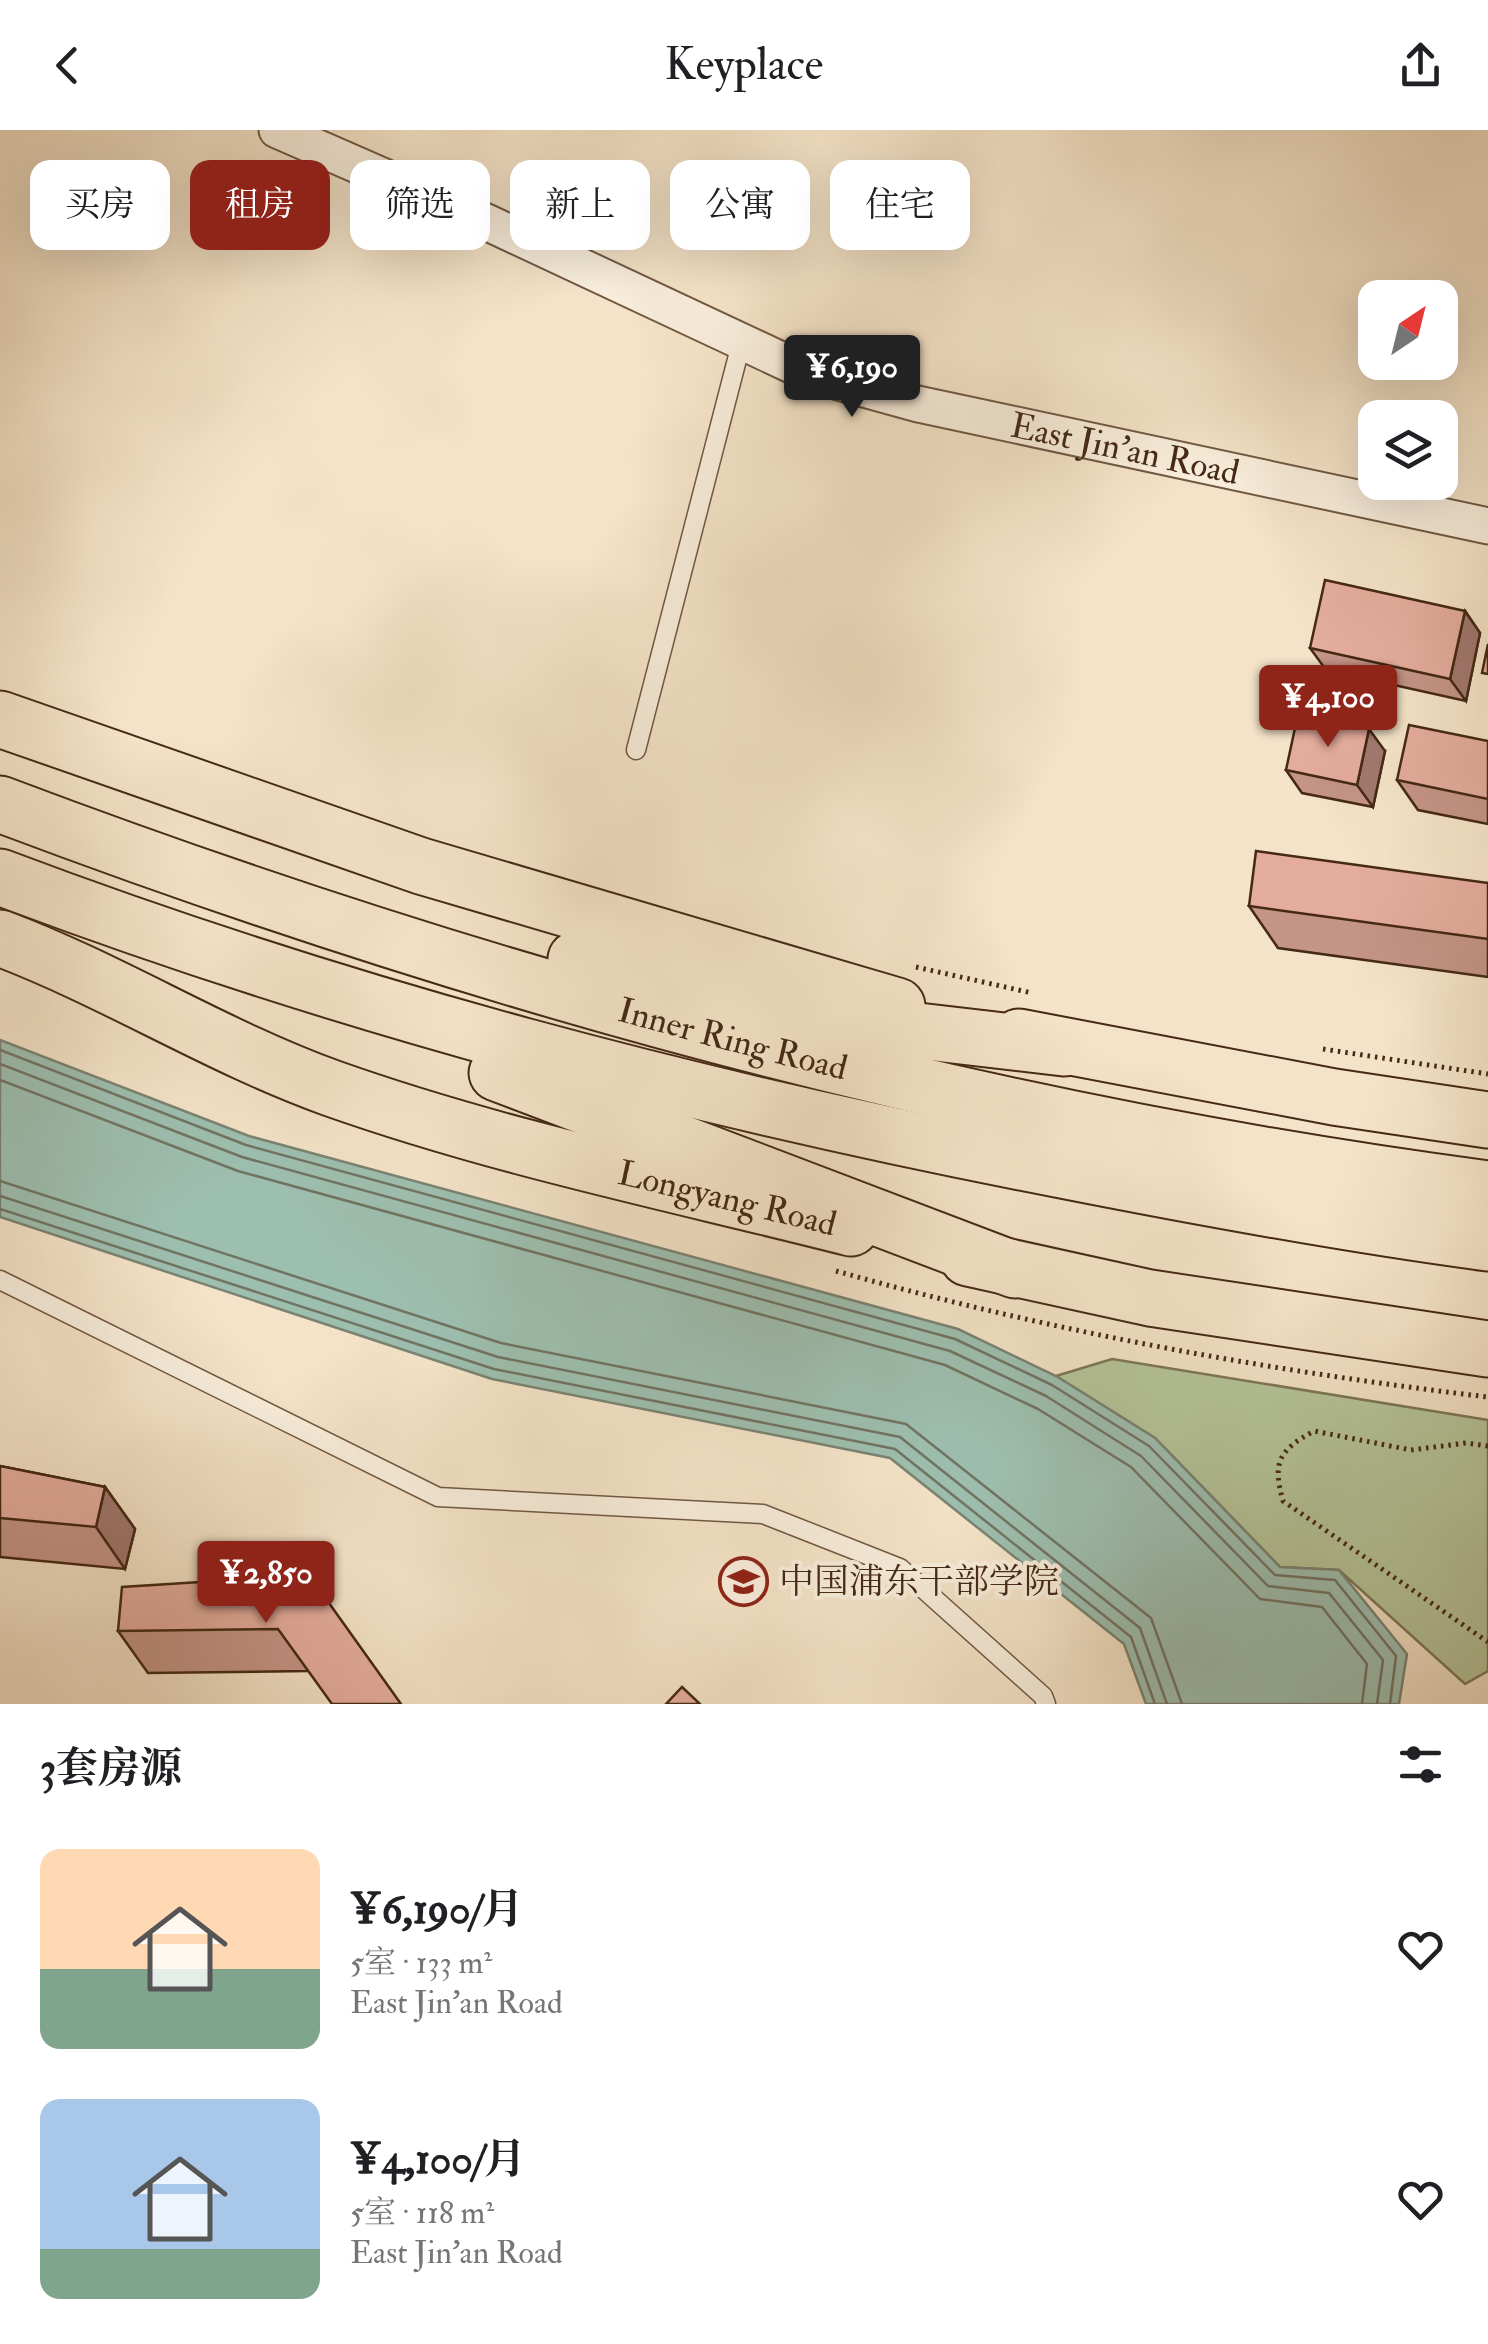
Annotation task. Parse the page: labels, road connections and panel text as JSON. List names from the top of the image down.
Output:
{
  "streets": {
    "main road": ["Inner Ring Road", "Longyang Road"],
    "street": ["East Jin'an Road"]
  },
  "places": {
    "school or university": ["中国浦东干部学院"]
  },
  "north": "top right",
  "page": {
    "header": "Keyplace",
    "chip": [
      "买房",
      "租房",
      "筛选",
      "新上",
      "公寓",
      "住宅"
    ],
    "price": ["¥6,190", "¥4,100", "¥2,850"],
    "heading": "3套房源",
    "list": [
      {
        "name": "¥6,190/月",
        "note": "5室 · 133 m² · East Jin'an Road"
      },
      {
        "name": "¥4,100/月",
        "note": "5室 · 118 m² · East Jin'an Road"
      }
    ]
  }
}
